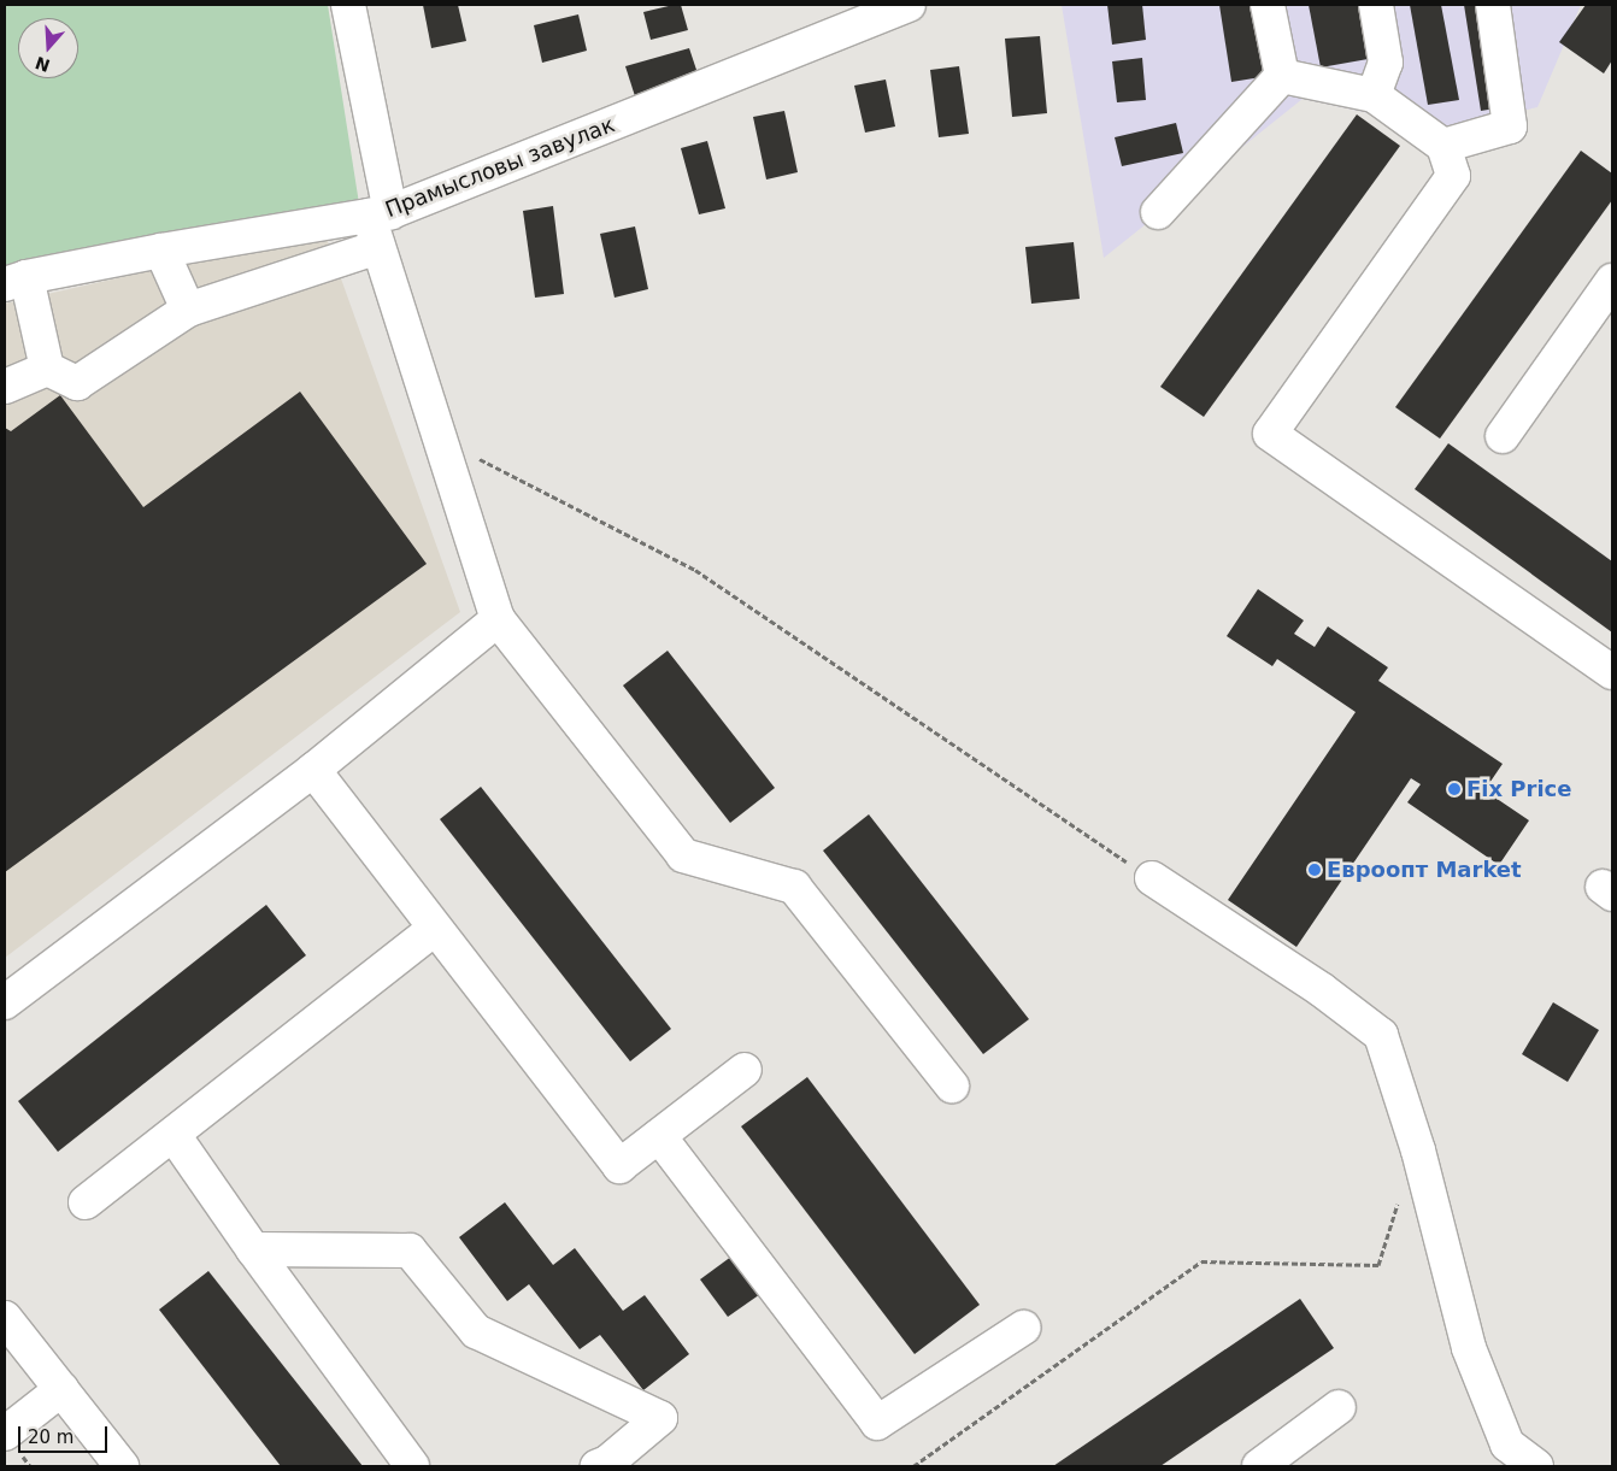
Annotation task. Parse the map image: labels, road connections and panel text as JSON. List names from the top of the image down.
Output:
{
  "streets": {
    "street": ["Прамысловы завулак"]
  },
  "places": ["Fix Price", "Евроопт Market"],
  "scale_bar": "20 m",
  "north": "bottom"
}
